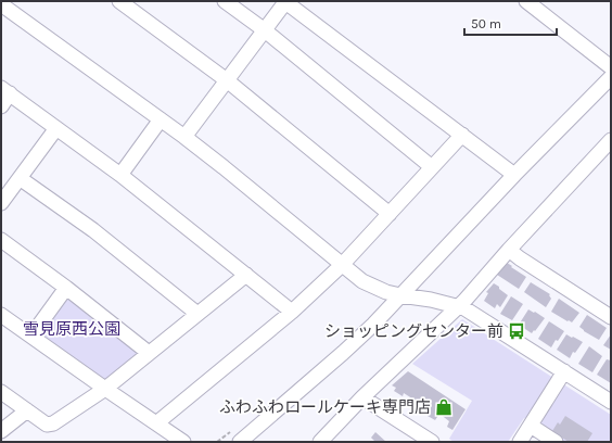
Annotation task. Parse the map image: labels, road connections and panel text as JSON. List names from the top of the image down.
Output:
{
  "parks": ["雪見原西公園"],
  "places": {
    "bus stop": ["ショッピングセンター前"],
    "shop": ["ふわふわロールケーキ専門店"]
  },
  "scale_bar": "50 m"
}
